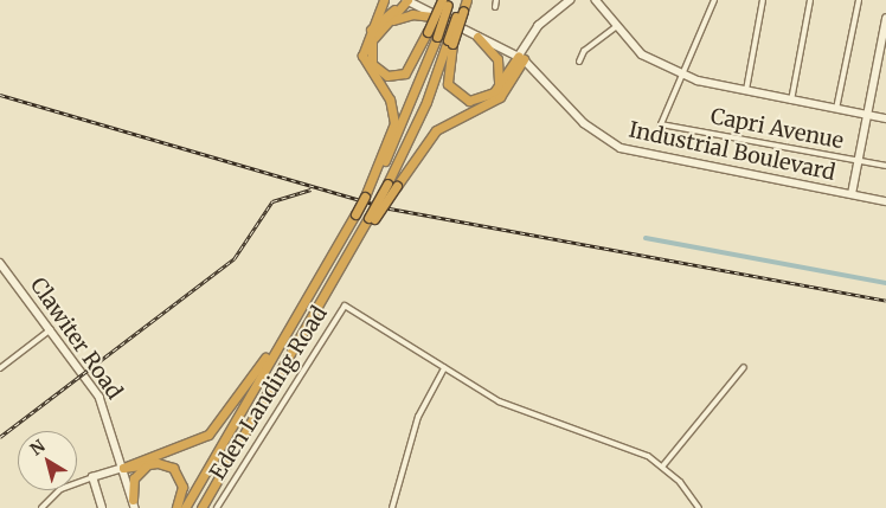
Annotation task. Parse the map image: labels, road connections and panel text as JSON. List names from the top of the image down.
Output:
{
  "streets": {
    "street": [
      "Capri Avenue",
      "Industrial Boulevard",
      "Clawiter Road",
      "Eden Landing Road"
    ]
  },
  "north": "top left"
}
